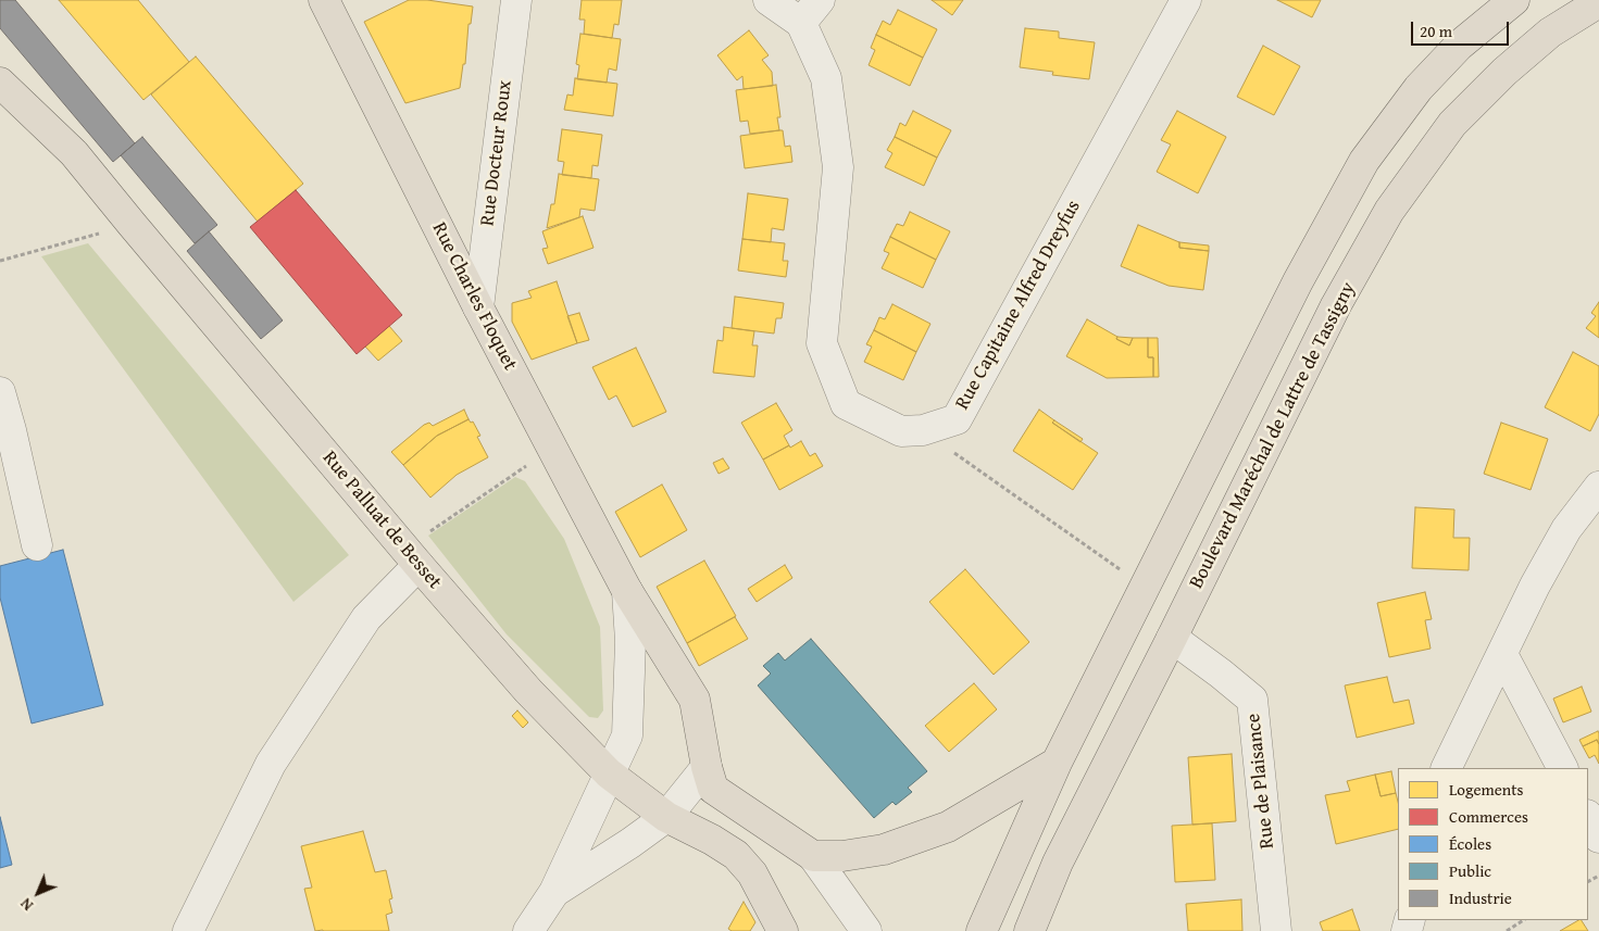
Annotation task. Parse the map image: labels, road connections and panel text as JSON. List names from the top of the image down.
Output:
{
  "streets": {
    "main road": ["Rue Charles Floquet", "Boulevard Maréchal de Lattre de Tassigny", "Rue Palluat de Besset"],
    "street": ["Rue Docteur Roux", "Rue Capitaine Alfred Dreyfus", "Rue de Plaisance"]
  },
  "crossings": [
    ["Rue Docteur Roux", "Rue Charles Floquet"],
    ["Rue Charles Floquet", "Rue Palluat de Besset"],
    ["Boulevard Maréchal de Lattre de Tassigny", "Rue de Plaisance"]
  ],
  "legend": [
    "Logements",
    "Commerces",
    "Écoles",
    "Public",
    "Industrie"
  ],
  "scale_bar": "20 m",
  "north": "bottom left"
}
